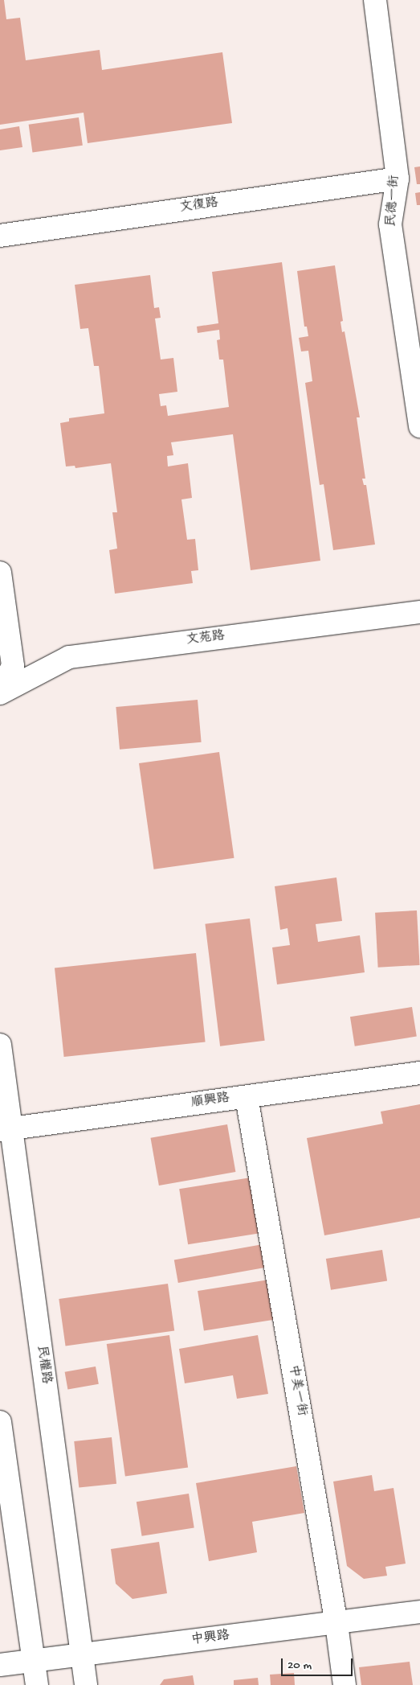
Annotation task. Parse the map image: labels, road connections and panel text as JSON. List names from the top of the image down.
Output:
{
  "streets": {
    "street": [
      "民德一街",
      "文復路",
      "文苑路",
      "順興路",
      "民權路",
      "中美一街",
      "中興路"
    ]
  },
  "crossings": [
    ["民德一街", "文復路"],
    ["順興路", "民權路"],
    ["順興路", "中美一街"],
    ["民權路", "中興路"],
    ["中美一街", "中興路"]
  ],
  "scale_bar": "20 m"
}
